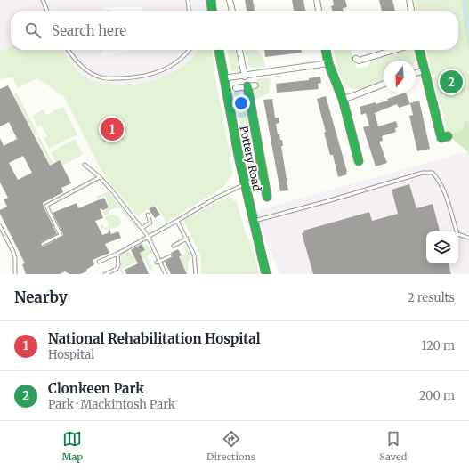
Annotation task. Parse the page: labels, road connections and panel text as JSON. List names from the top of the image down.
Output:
{
  "streets": {
    "street": ["Pottery Road"]
  },
  "north": "bottom",
  "page": {
    "search": "Search here",
    "pins": ["2", "1"],
    "heading": ["Nearby", "2 results"],
    "list": [
      {
        "mark": "1",
        "name": "National Rehabilitation Hospital",
        "note": "Hospital",
        "value": "120 m"
      },
      {
        "mark": "2",
        "name": "Clonkeen Park",
        "note": "Park · Mackintosh Park",
        "value": "200 m"
      }
    ],
    "nav": ["Map", "Directions", "Saved"]
  }
}
